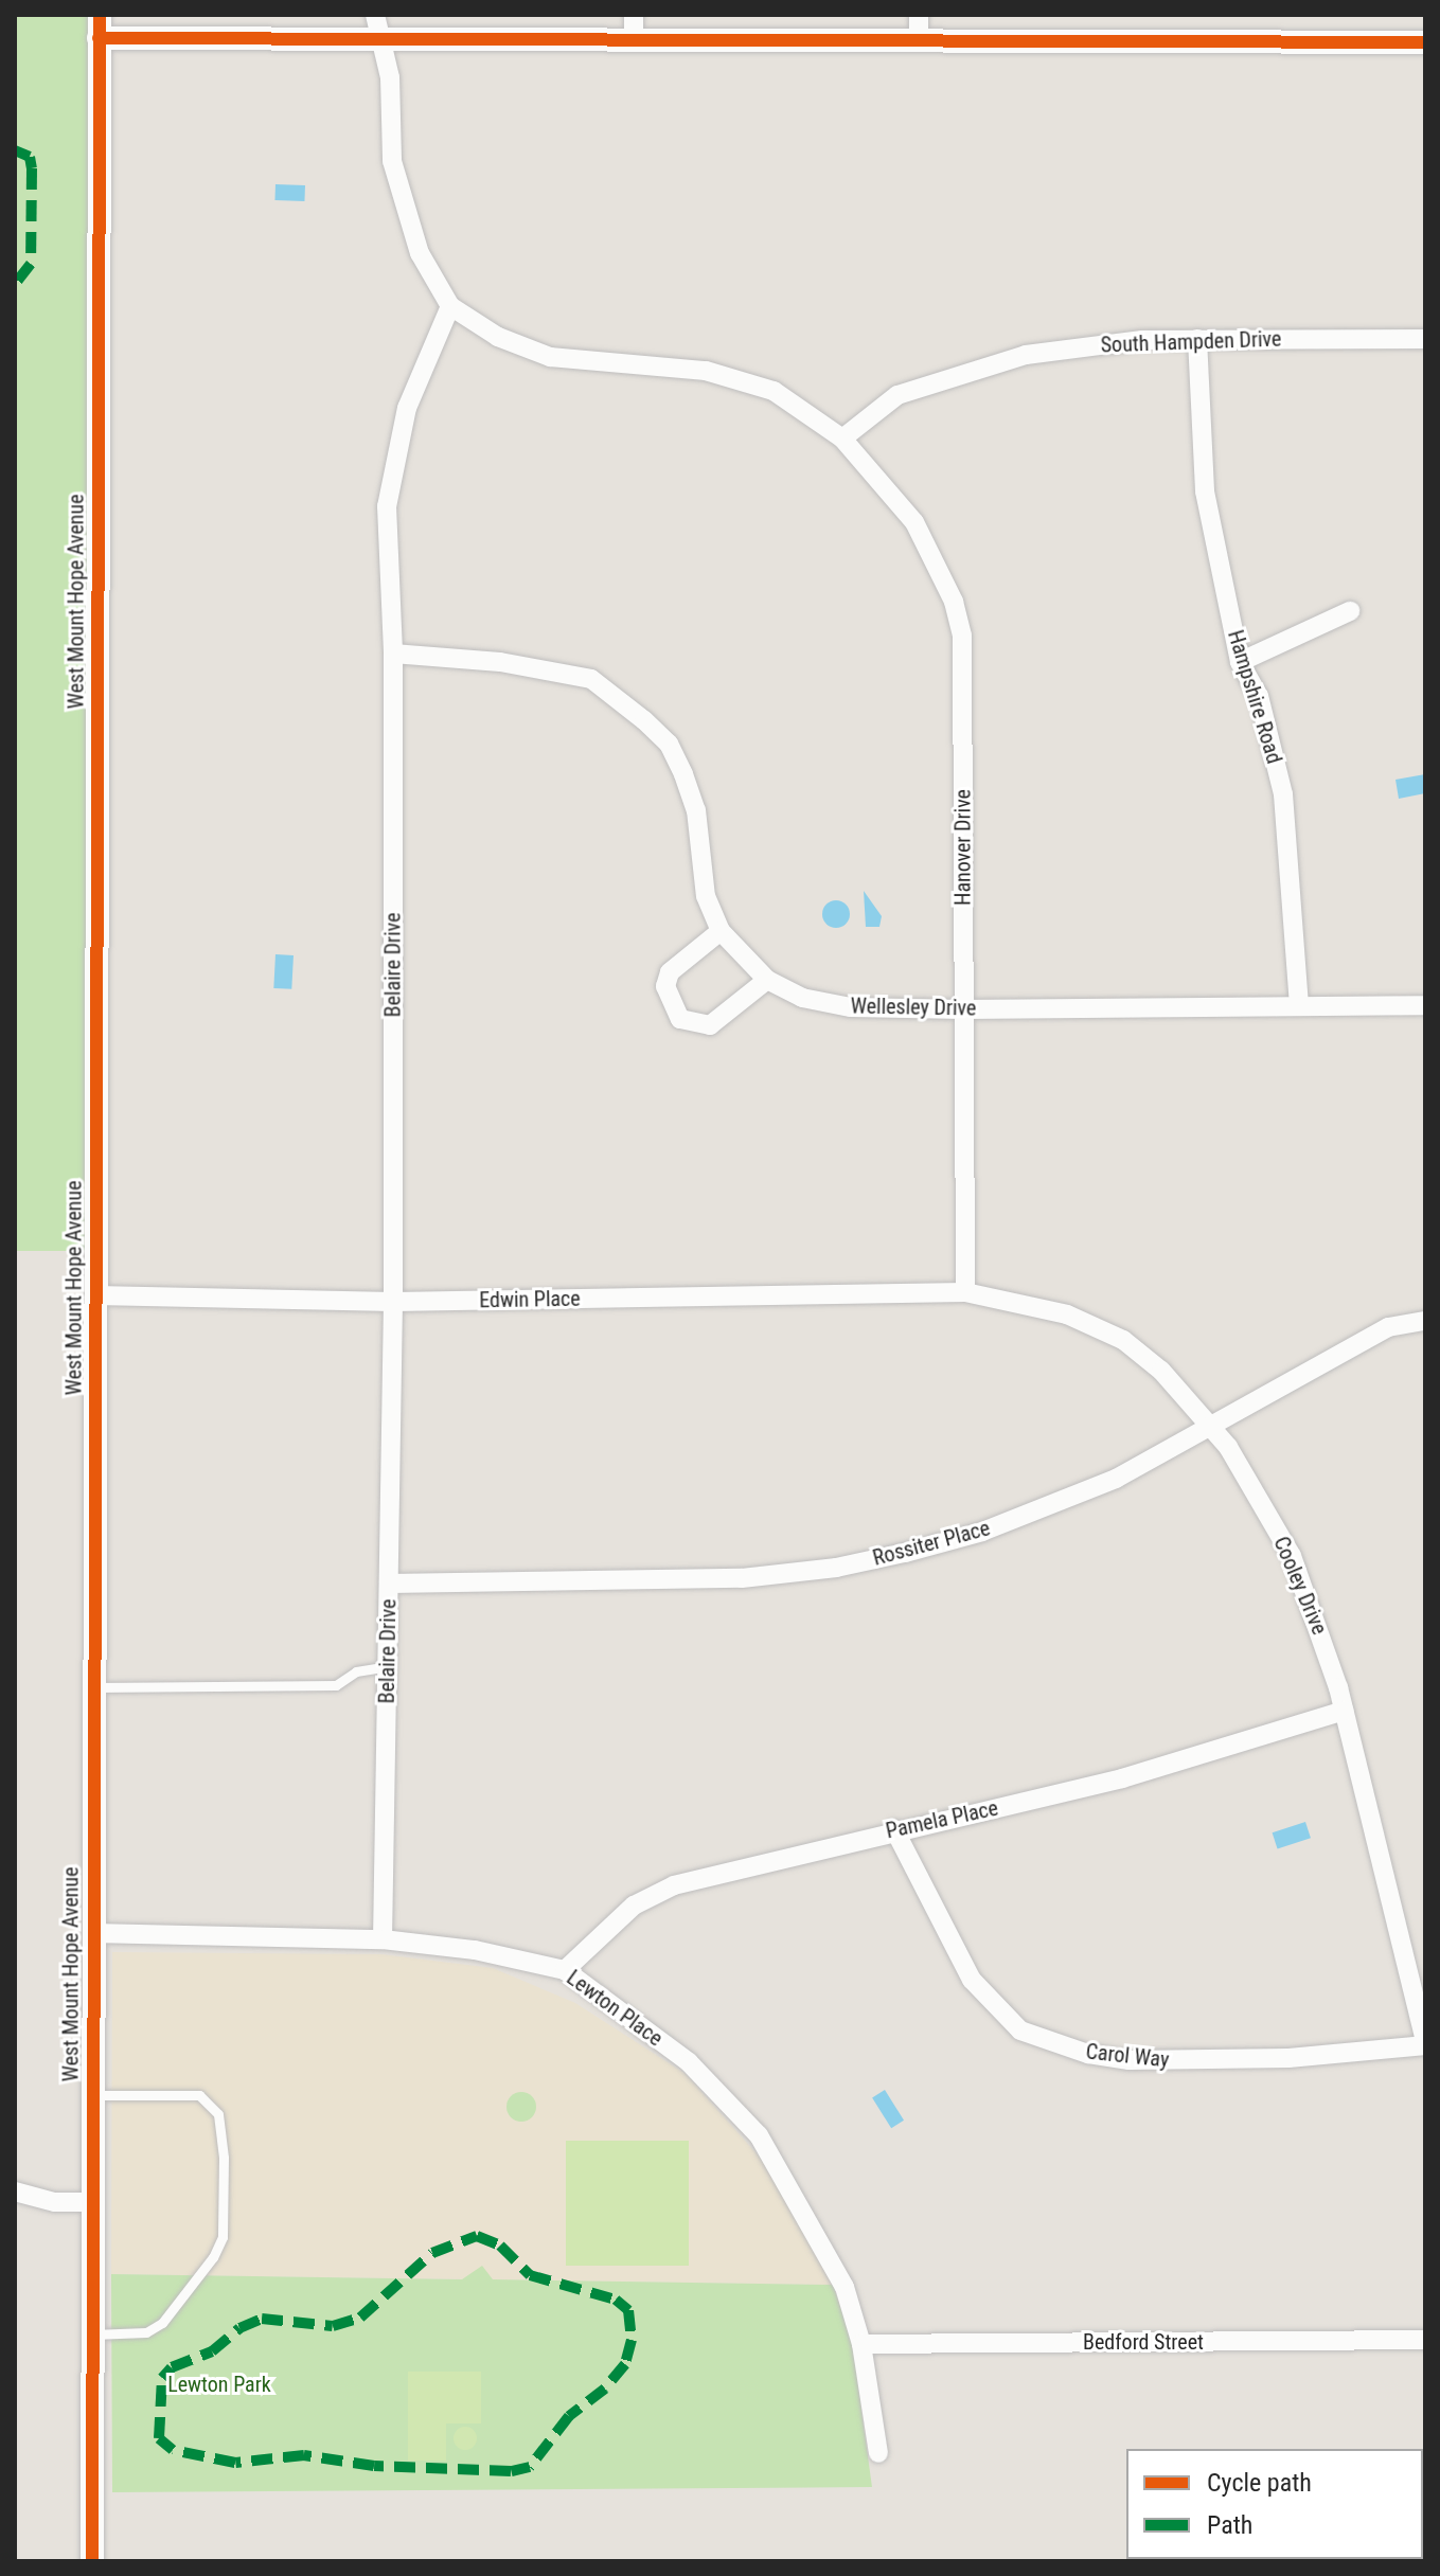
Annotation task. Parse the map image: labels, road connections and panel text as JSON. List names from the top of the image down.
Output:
{
  "streets": {
    "street": [
      "South Hampden Drive",
      "West Mount Hope Avenue",
      "Hampshire Road",
      "Hanover Drive",
      "Belaire Drive",
      "Wellesley Drive",
      "Edwin Place",
      "Rossiter Place",
      "Cooley Drive",
      "Pamela Place",
      "Lewton Place",
      "Carol Way",
      "Bedford Street"
    ]
  },
  "crossings": [
    ["South Hampden Drive", "Hampshire Road"],
    ["South Hampden Drive", "Hanover Drive"],
    ["West Mount Hope Avenue", "Edwin Place"],
    ["West Mount Hope Avenue", "Lewton Place"],
    ["Hampshire Road", "Wellesley Drive"],
    ["Hanover Drive", "Wellesley Drive"],
    ["Hanover Drive", "Edwin Place"],
    ["Hanover Drive", "Cooley Drive"],
    ["Belaire Drive", "Wellesley Drive"],
    ["Belaire Drive", "Edwin Place"],
    ["Belaire Drive", "Rossiter Place"],
    ["Belaire Drive", "Lewton Place"],
    ["Edwin Place", "Cooley Drive"],
    ["Rossiter Place", "Cooley Drive"],
    ["Cooley Drive", "Pamela Place"],
    ["Cooley Drive", "Carol Way"],
    ["Pamela Place", "Lewton Place"],
    ["Pamela Place", "Carol Way"],
    ["Lewton Place", "Bedford Street"]
  ],
  "parks": ["Lewton Park"],
  "legend": ["Cycle path", "Path"]
}
